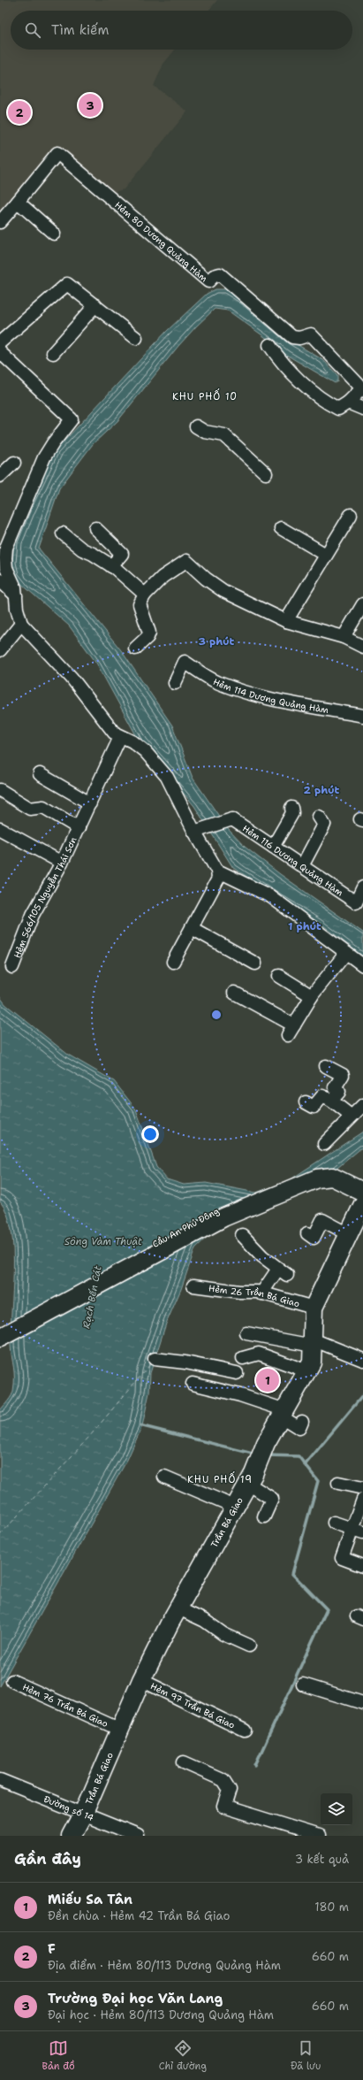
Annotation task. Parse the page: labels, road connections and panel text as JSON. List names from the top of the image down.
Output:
{
  "streets": {
    "main road": ["Cầu An Phú Đông", "Trần Bá Giao"],
    "street": [
      "Hẻm 80 Dương Quảng Hàm",
      "Hẻm 114 Dương Quảng Hàm",
      "Hẻm 116 Dương Quảng Hàm",
      "Hẻm 566/105 Nguyễn Thái Sơn",
      "Hẻm 26 Trần Bá Giao",
      "Hẻm 76 Trần Bá Giao",
      "Hẻm 97 Trần Bá Giao",
      "Đường số 14"
    ]
  },
  "crossings": [
    ["Hẻm 26 Trần Bá Giao", "Trần Bá Giao"],
    ["Trần Bá Giao", "Hẻm 76 Trần Bá Giao"],
    ["Trần Bá Giao", "Hẻm 97 Trần Bá Giao"],
    ["Trần Bá Giao", "Đường số 14"]
  ],
  "districts": ["KHU PHỐ 10", "KHU PHỐ 19"],
  "water": ["Sông Vàm Thuật", "Rạch Bến Cát"],
  "page": {
    "search": "Tìm kiếm",
    "pins": ["3", "2", "1"],
    "heading": ["Gần đây", "3 kết quả"],
    "list": [
      {
        "mark": "1",
        "name": "Miếu Sa Tân",
        "note": "Đền chùa · Hẻm 42 Trần Bá Giao",
        "value": "180 m"
      },
      {
        "mark": "2",
        "name": "F",
        "note": "Địa điểm · Hẻm 80/113 Dương Quảng Hàm",
        "value": "660 m"
      },
      {
        "mark": "3",
        "name": "Trường Đại học Văn Lang",
        "note": "Đại học · Hẻm 80/113 Dương Quảng Hàm",
        "value": "660 m"
      }
    ],
    "nav": ["Bản đồ", "Chỉ đường", "Đã lưu"]
  },
  "rings": ["3 phút", "2 phút", "1 phút"]
}
